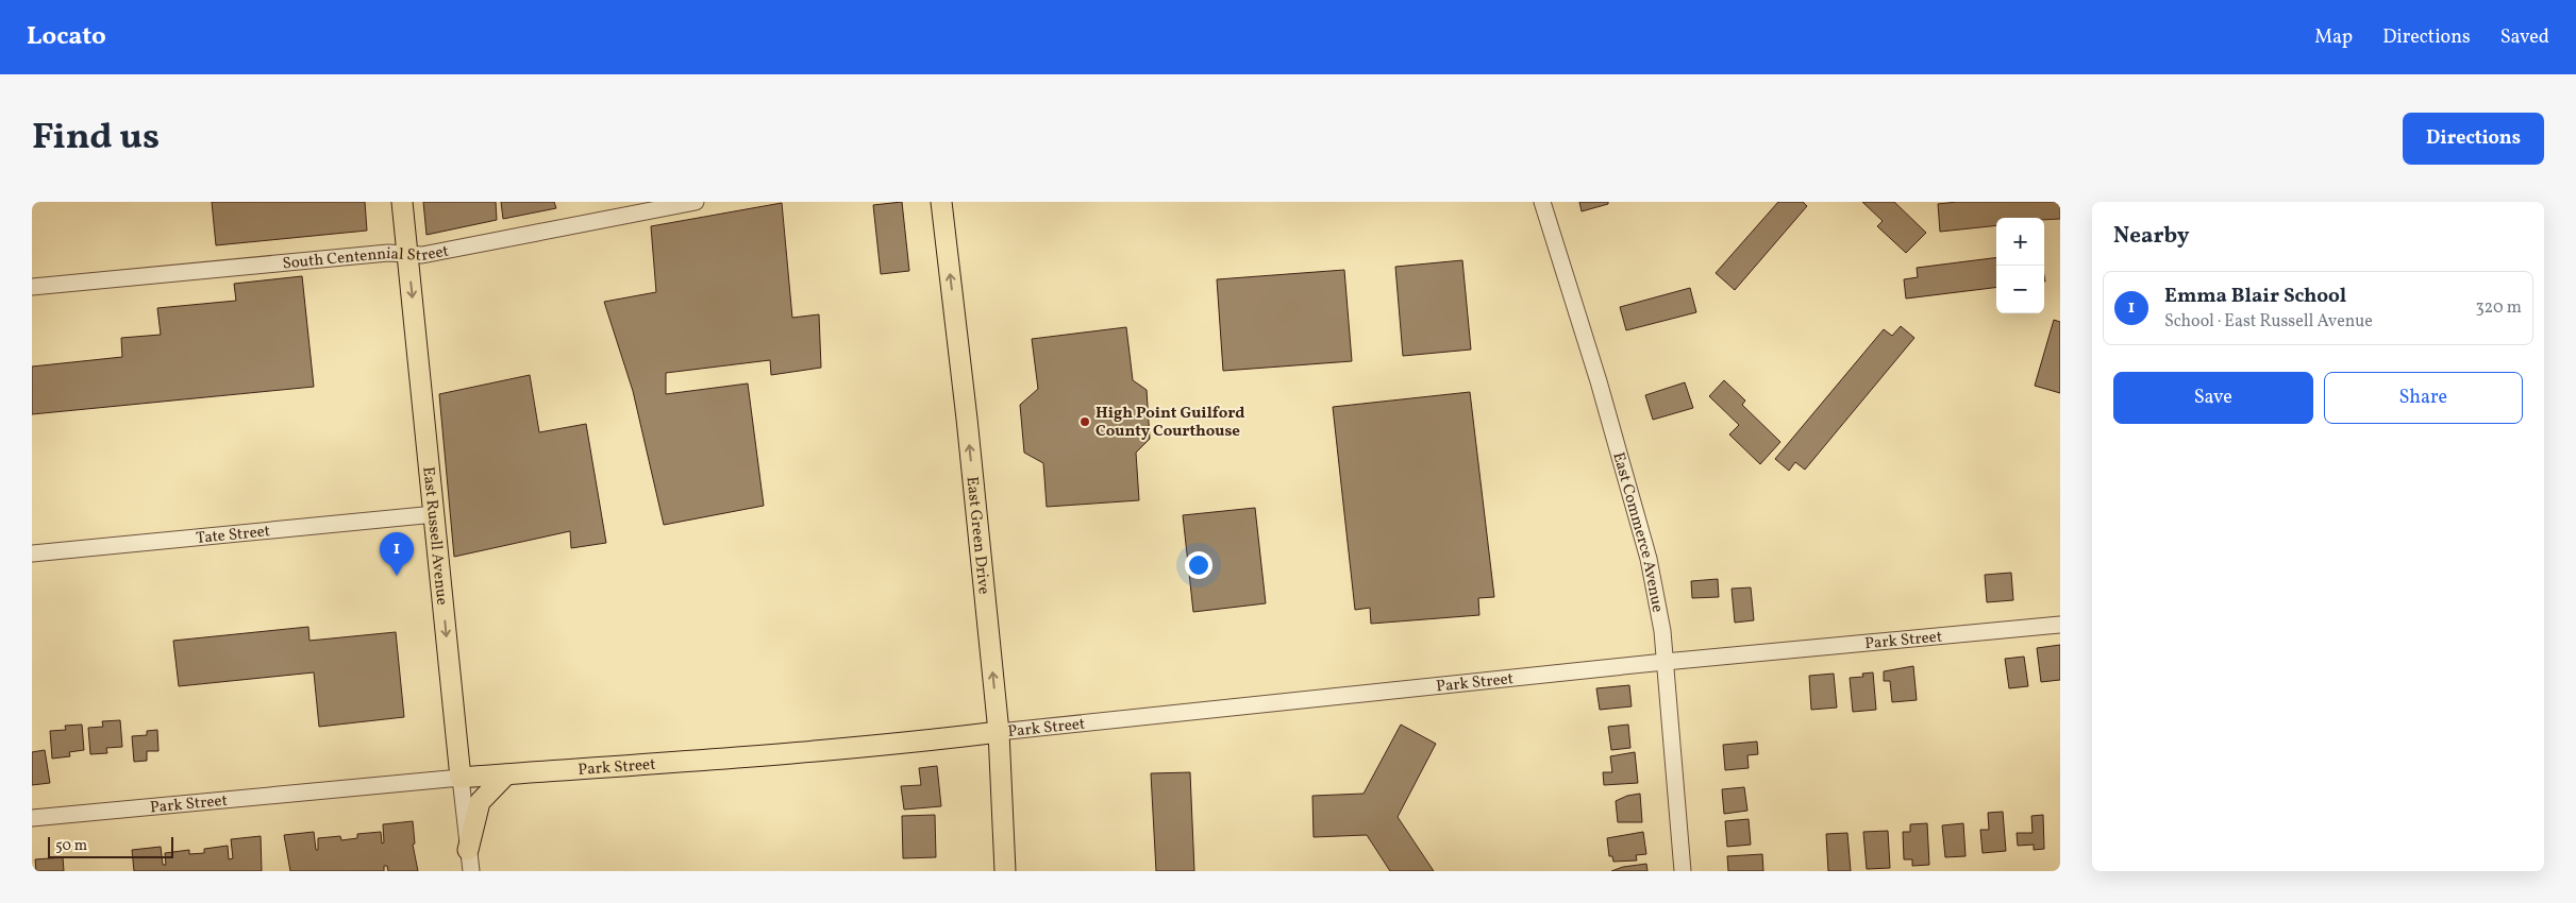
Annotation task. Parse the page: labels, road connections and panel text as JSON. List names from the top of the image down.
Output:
{
  "streets": {
    "main road": ["East Russell Avenue", "East Green Drive", "Park Street"],
    "street": ["South Centennial Street", "East Commerce Avenue", "Tate Street"]
  },
  "crossings": [
    ["South Centennial Street", "East Russell Avenue"],
    ["East Commerce Avenue", "Park Street"],
    ["Tate Street", "East Russell Avenue"],
    ["East Russell Avenue", "Park Street"],
    ["East Green Drive", "Park Street"]
  ],
  "one_way": ["East Russell Avenue", "East Green Drive"],
  "places": ["High Point Guilford County Courthouse"],
  "scale_bar": "50 m",
  "page": {
    "header": "Locato",
    "nav": ["Map", "Directions", "Saved"],
    "title": "Find us",
    "buttons": [
      "Directions",
      ["Save", "Share"]
    ],
    "heading": "Nearby",
    "map_buttons": ["+", "−"],
    "list": [
      {
        "mark": "1",
        "name": "Emma Blair School",
        "note": "School · East Russell Avenue",
        "value": "320 m"
      }
    ],
    "pins": "1",
    "scale": "50 m"
  }
}
